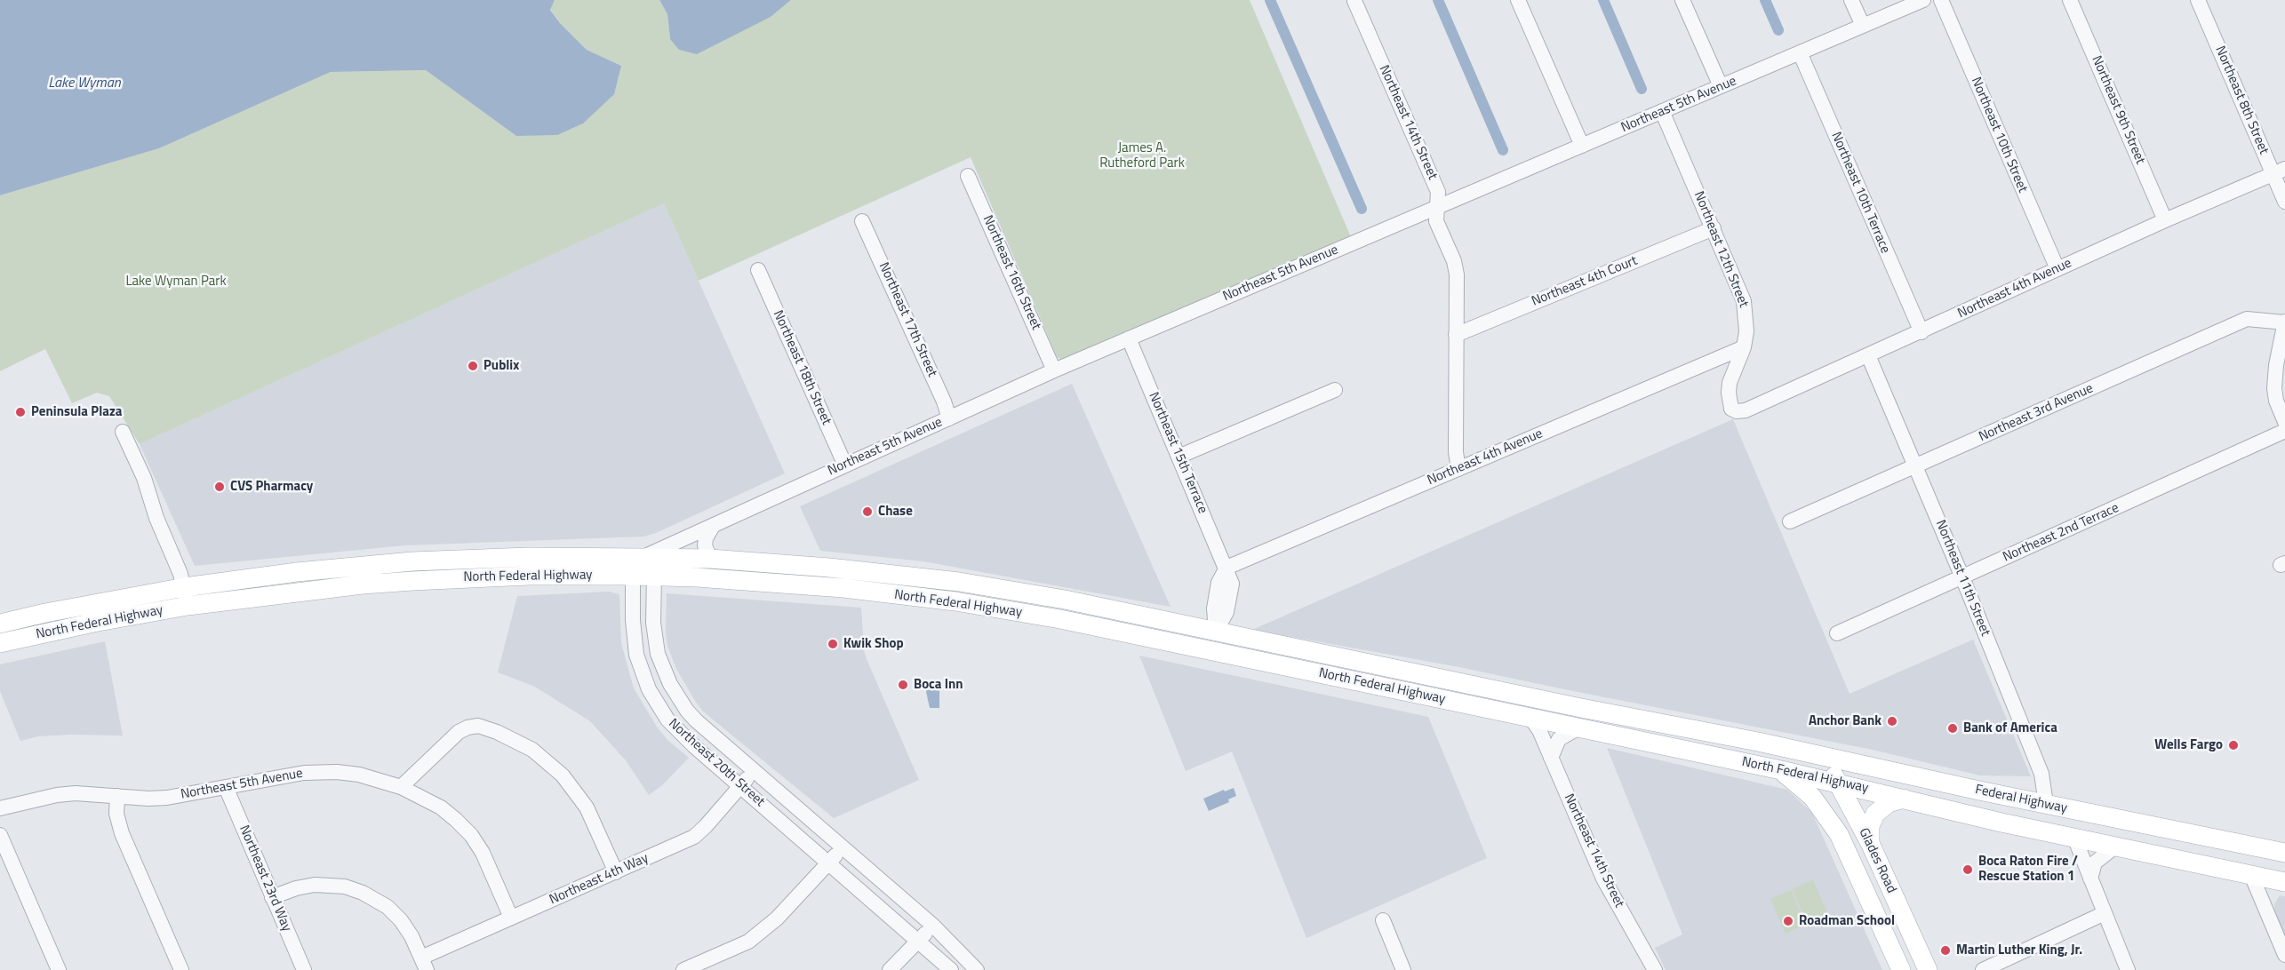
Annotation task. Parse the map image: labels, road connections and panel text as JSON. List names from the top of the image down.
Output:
{
  "streets": {
    "main road": ["North Federal Highway", "Federal Highway", "Glades Road"],
    "street": [
      "Northeast 8th Street",
      "Northeast 5th Avenue",
      "Northeast 9th Street",
      "Northeast 14th Street",
      "Northeast 10th Street",
      "Northeast 10th Terrace",
      "Northeast 12th Street",
      "Northeast 16th Street",
      "Northeast 4th Court",
      "Northeast 4th Avenue",
      "Northeast 17th Street",
      "Northeast 18th Street",
      "Northeast 3rd Avenue",
      "Northeast 15th Terrace",
      "Northeast 2nd Terrace",
      "Northeast 11th Street",
      "Northeast 20th Street",
      "Northeast 23rd Way",
      "Northeast 4th Way"
    ]
  },
  "crossings": [
    ["Northeast 8th Street", "Northeast 4th Avenue"],
    ["Northeast 5th Avenue", "Northeast 14th Street"],
    ["Northeast 5th Avenue", "Northeast 10th Terrace"],
    ["Northeast 5th Avenue", "Northeast 12th Street"],
    ["Northeast 5th Avenue", "Northeast 16th Street"],
    ["Northeast 5th Avenue", "Northeast 17th Street"],
    ["Northeast 5th Avenue", "Northeast 18th Street"],
    ["Northeast 5th Avenue", "Northeast 15th Terrace"],
    ["Northeast 5th Avenue", "North Federal Highway"],
    ["Northeast 5th Avenue", "Northeast 20th Street"],
    ["Northeast 5th Avenue", "Northeast 23rd Way"],
    ["Northeast 5th Avenue", "Northeast 4th Way"],
    ["Northeast 9th Street", "Northeast 4th Avenue"],
    ["Northeast 14th Street", "Northeast 4th Court"],
    ["Northeast 14th Street", "Northeast 4th Avenue"],
    ["Northeast 14th Street", "North Federal Highway"],
    ["Northeast 10th Street", "Northeast 4th Avenue"],
    ["Northeast 10th Terrace", "Northeast 4th Avenue"],
    ["Northeast 12th Street", "Northeast 4th Court"],
    ["Northeast 12th Street", "Northeast 4th Avenue"],
    ["Northeast 4th Avenue", "Northeast 15th Terrace"],
    ["Northeast 4th Avenue", "Northeast 11th Street"],
    ["Northeast 3rd Avenue", "Northeast 11th Street"],
    ["Northeast 15th Terrace", "North Federal Highway"],
    ["Northeast 2nd Terrace", "Northeast 11th Street"],
    ["North Federal Highway", "Northeast 20th Street"],
    ["North Federal Highway", "Federal Highway"],
    ["North Federal Highway", "Glades Road"],
    ["Northeast 11th Street", "Federal Highway"],
    ["Northeast 20th Street", "Northeast 4th Way"],
    ["Federal Highway", "Glades Road"]
  ],
  "water": ["Lake Wyman"],
  "parks": ["James A. Rutheford Park", "Lake Wyman Park"],
  "places": [
    "Publix",
    "Peninsula Plaza",
    "CVS Pharmacy",
    "Chase",
    "Kwik Shop",
    "Boca Inn",
    "Anchor Bank",
    "Bank of America",
    "Wells Fargo",
    "Boca Raton Fire / Rescue Station 1",
    "Roadman School",
    "Martin Luther King, Jr."
  ]
}
